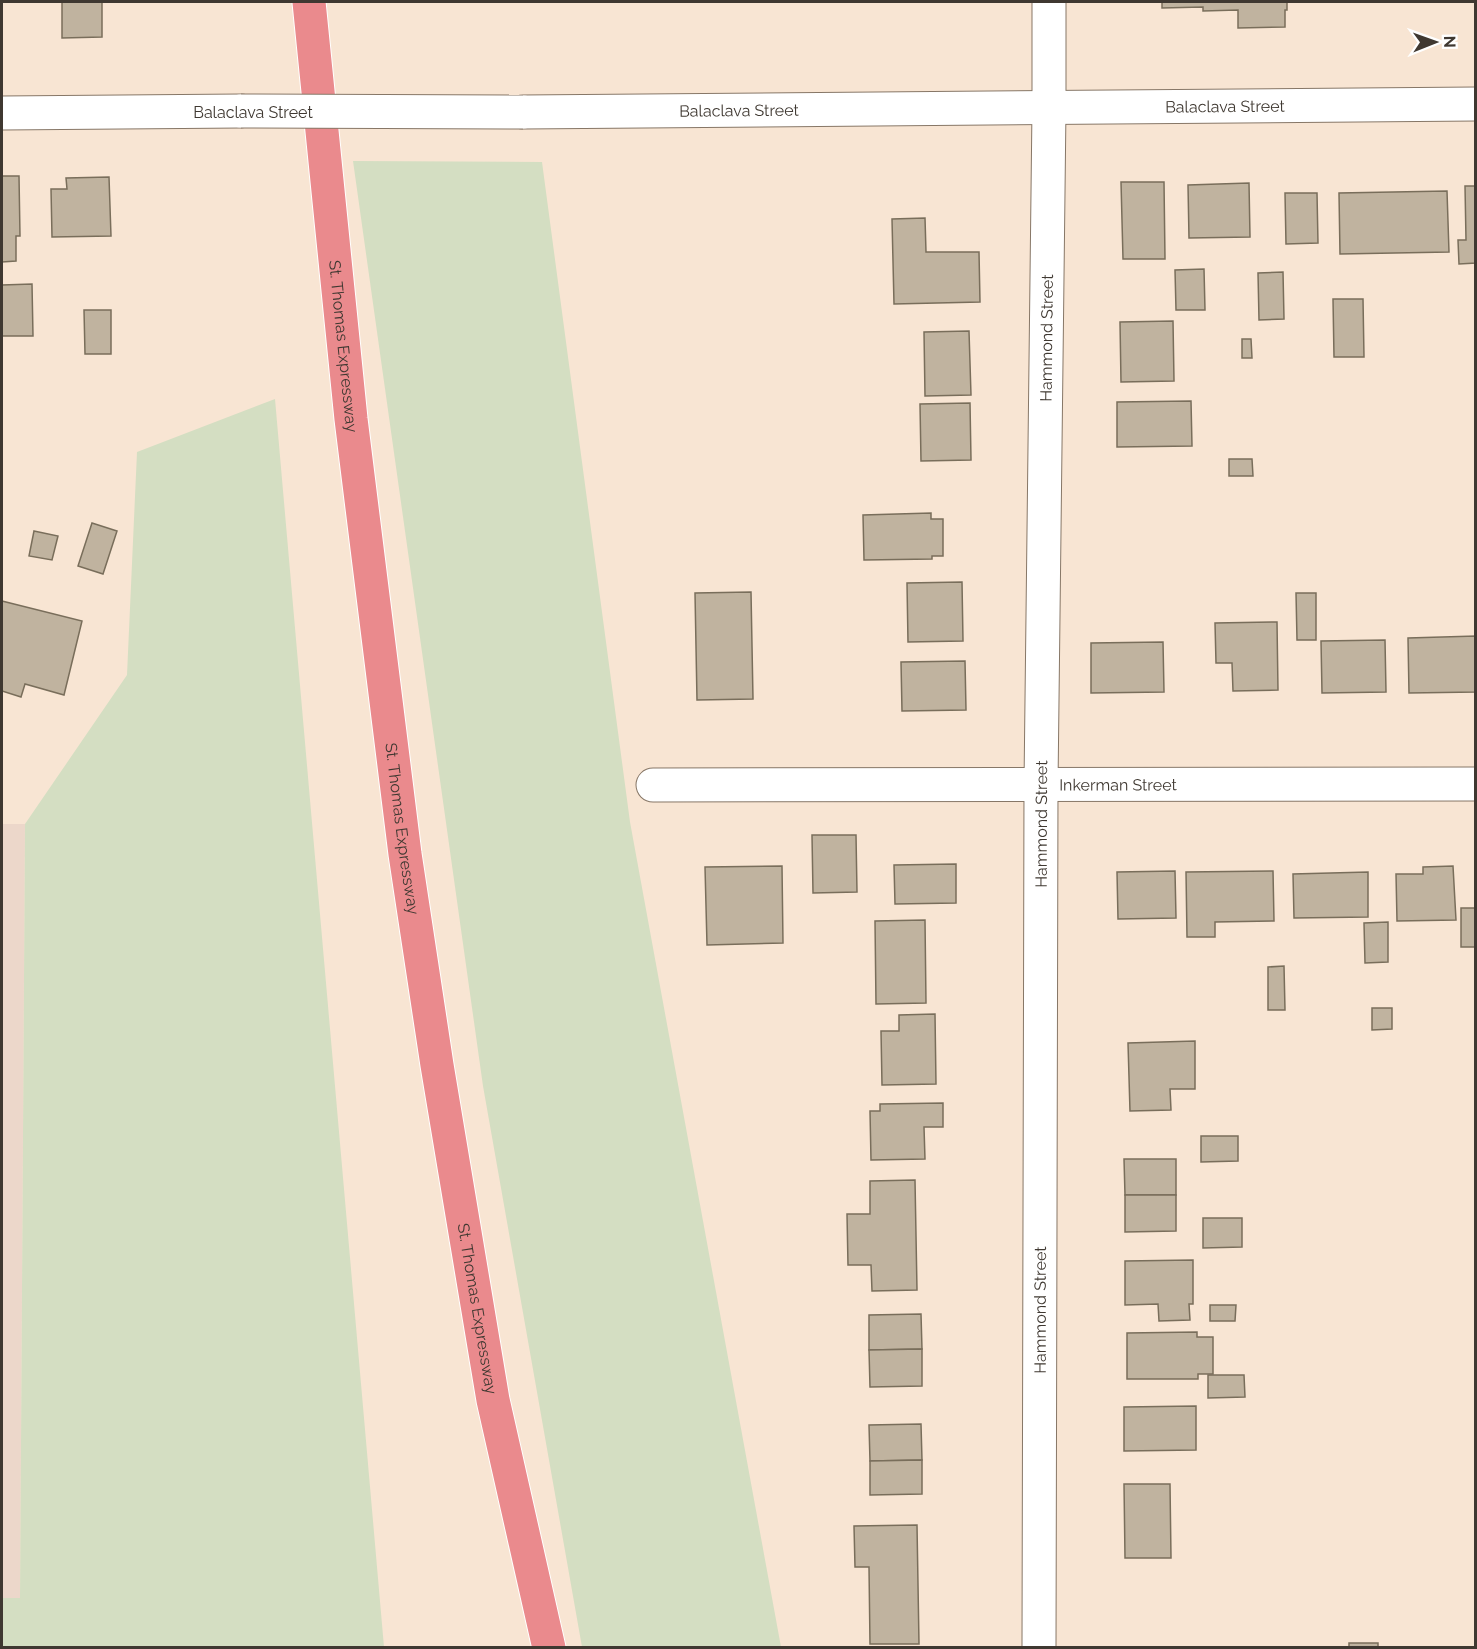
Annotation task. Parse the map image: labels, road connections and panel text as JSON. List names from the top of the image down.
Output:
{
  "streets": {
    "highway": ["St. Thomas Expressway"],
    "street": ["Balaclava Street", "Hammond Street", "Inkerman Street"]
  },
  "crossings": [
    ["Balaclava Street", "Hammond Street"],
    ["Hammond Street", "Inkerman Street"]
  ],
  "north": "right"
}
